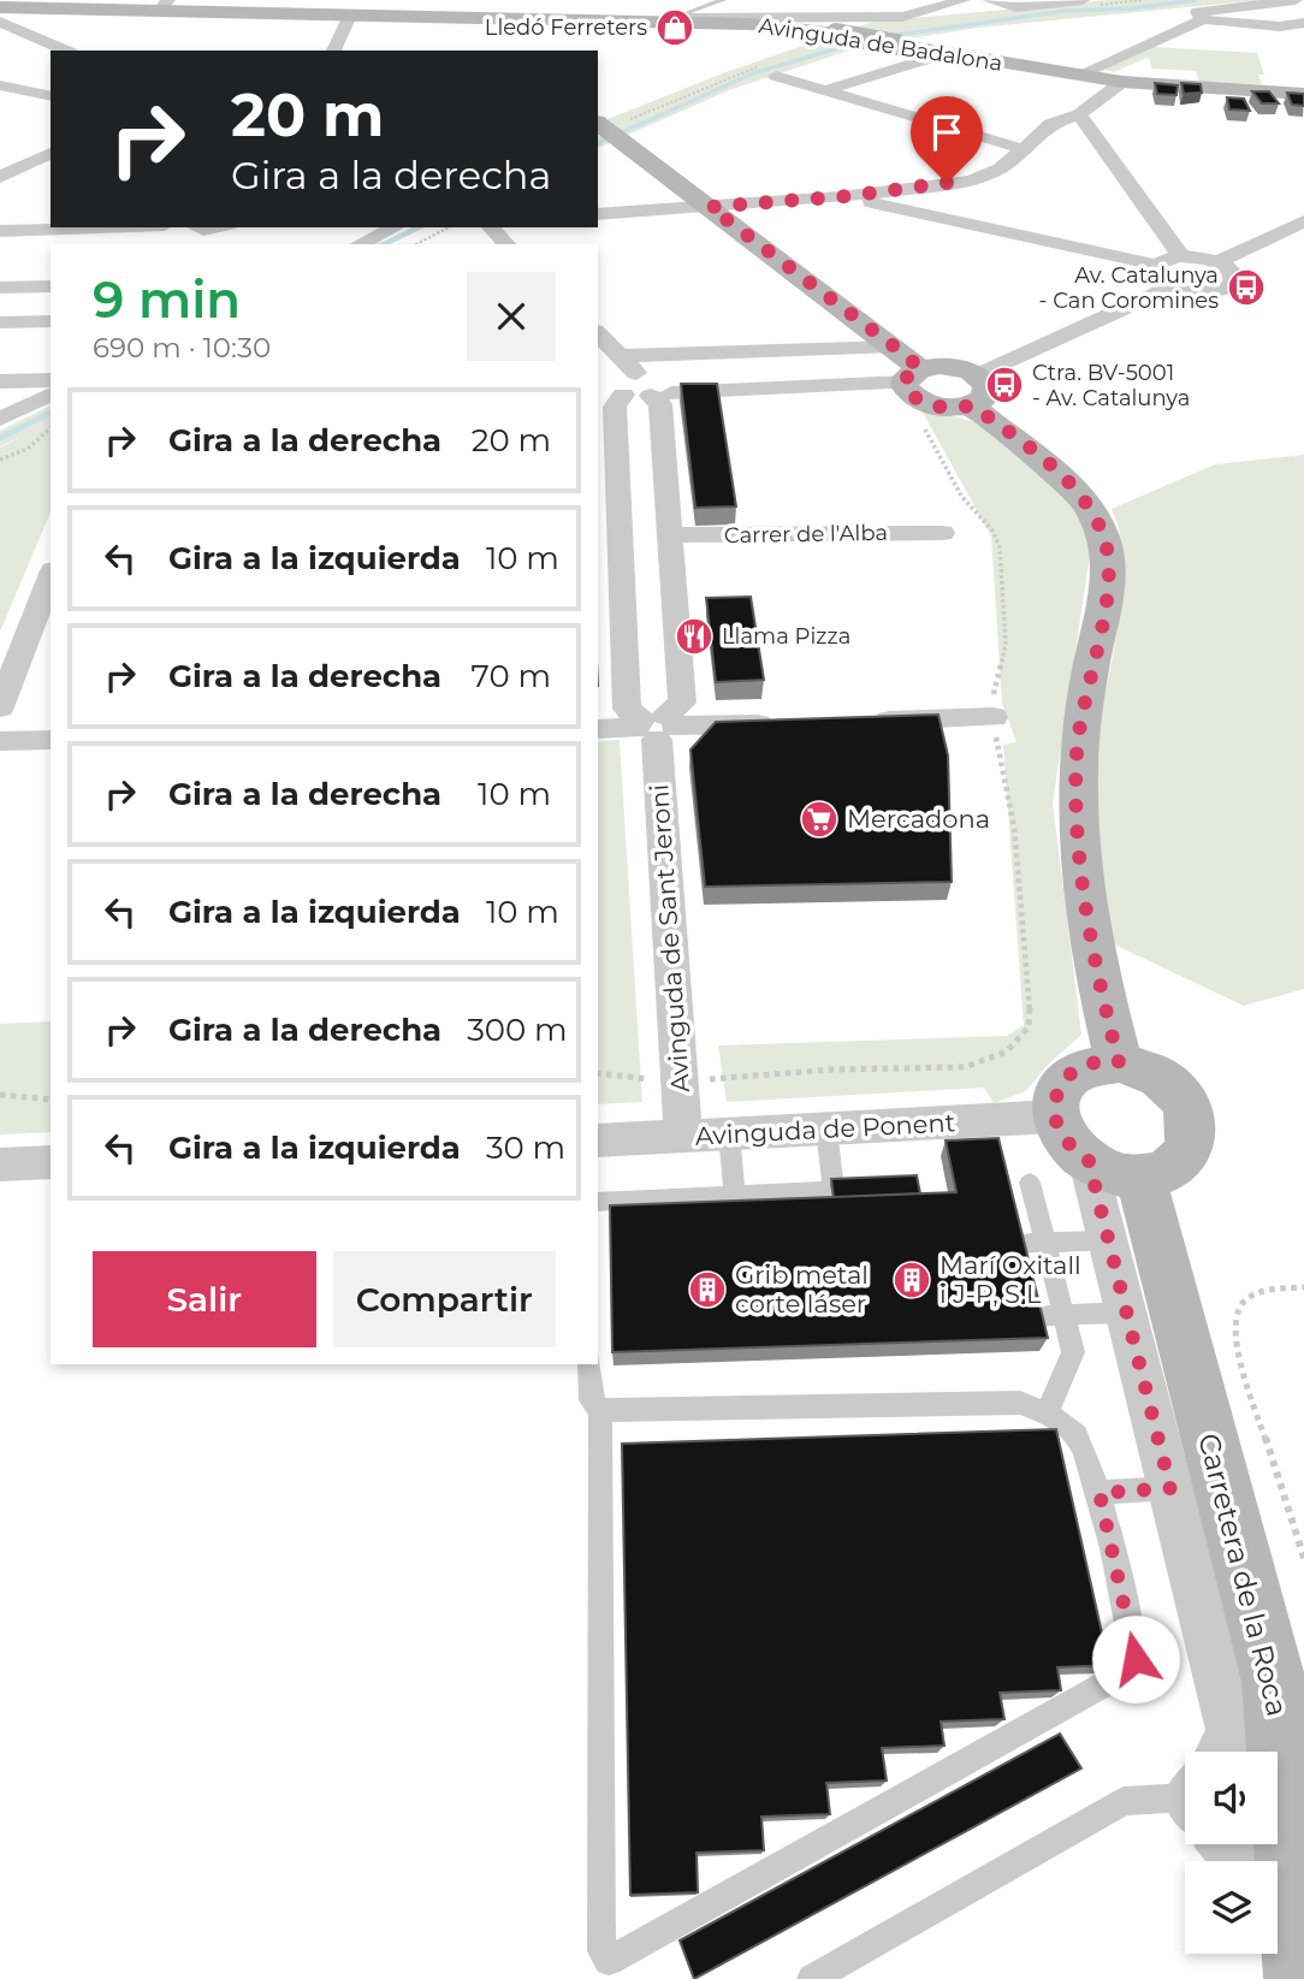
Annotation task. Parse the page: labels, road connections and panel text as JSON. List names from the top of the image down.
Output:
{
  "streets": {
    "street": [
      "Avinguda de Badalona",
      "Carrer de l'Alba",
      "Avinguda de Sant Jeroni",
      "Avinguda de Ponent",
      "Carretera de la Roca"
    ]
  },
  "crossings": [
    ["Avinguda de Sant Jeroni", "Avinguda de Ponent"],
    ["Avinguda de Ponent", "Carretera de la Roca"]
  ],
  "places": {
    "shop": ["Lledó Ferreters"],
    "bus stop": ["Av. Catalunya - Can Coromines", "Ctra. BV-5001 - Av. Catalunya"],
    "restaurant": ["Llama Pizza"],
    "supermarket": ["Mercadona"],
    "building": ["Marí Oxitall i J-P, S.L", "Grib metal corte láser"]
  },
  "page": {
    "turn": ["20 m", "Gira a la derecha"],
    "heading": ["9 min", "690 m · 10:30"],
    "list": [
      {
        "name": "Gira a la derecha",
        "value": "20 m"
      },
      {
        "name": "Gira a la izquierda",
        "value": "10 m"
      },
      {
        "name": "Gira a la derecha",
        "value": "70 m"
      },
      {
        "name": "Gira a la derecha",
        "value": "10 m"
      },
      {
        "name": "Gira a la izquierda",
        "value": "10 m"
      },
      {
        "name": "Gira a la derecha",
        "value": "300 m"
      },
      {
        "name": "Gira a la izquierda",
        "value": "30 m"
      }
    ],
    "buttons": ["Salir", "Compartir"]
  }
}
